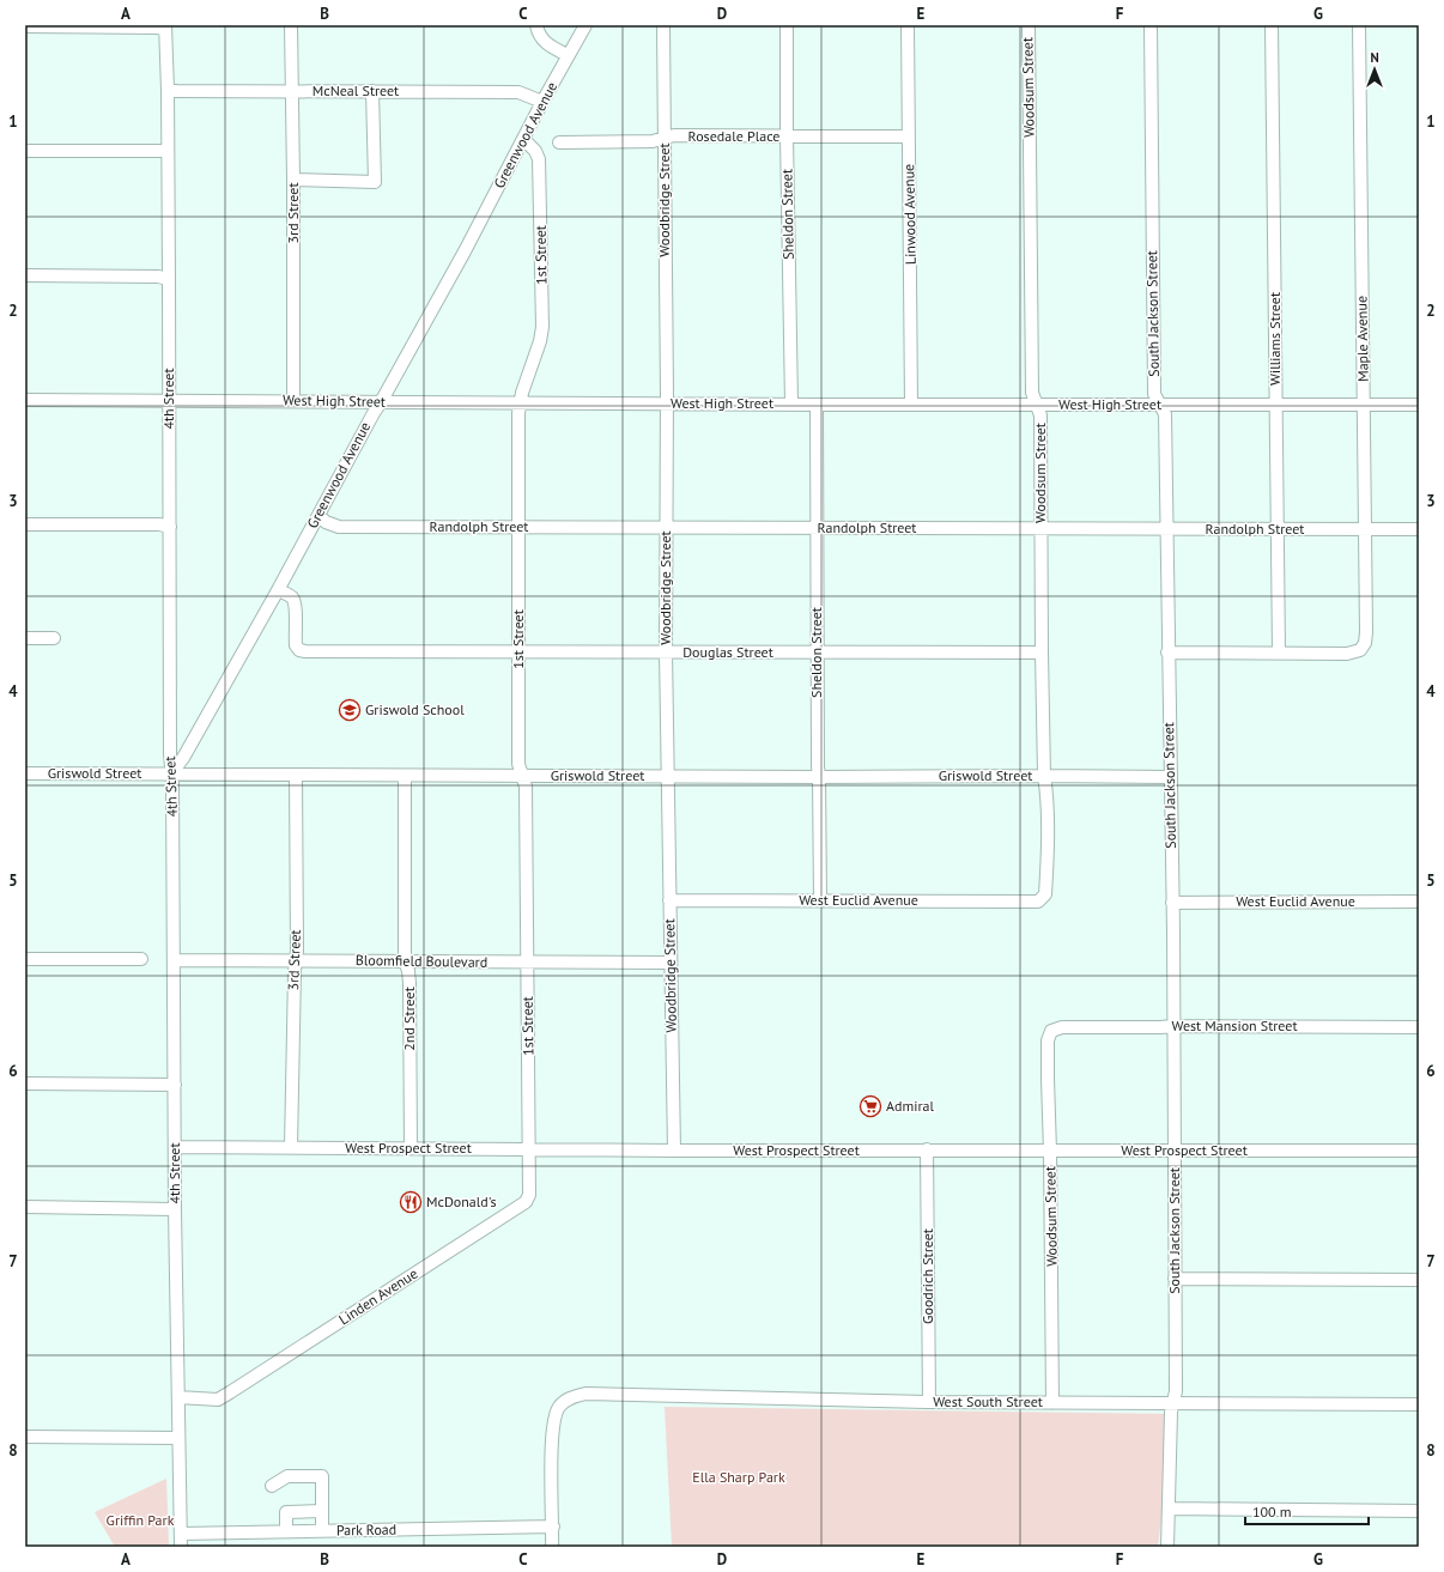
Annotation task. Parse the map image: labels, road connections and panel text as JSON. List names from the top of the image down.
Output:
{
  "streets": {
    "street": [
      "Woodsum Street",
      "McNeal Street",
      "Greenwood Avenue",
      "Rosedale Place",
      "Woodbridge Street",
      "3rd Street",
      "Sheldon Street",
      "Linwood Avenue",
      "1st Street",
      "South Jackson Street",
      "Williams Street",
      "Maple Avenue",
      "4th Street",
      "West High Street",
      "Randolph Street",
      "Douglas Street",
      "Griswold Street",
      "West Euclid Avenue",
      "Bloomfield Boulevard",
      "2nd Street",
      "West Mansion Street",
      "West Prospect Street",
      "Goodrich Street",
      "Linden Avenue",
      "West South Street",
      "Park Road"
    ]
  },
  "crossings": [
    ["Woodsum Street", "West High Street"],
    ["Woodsum Street", "Randolph Street"],
    ["Woodsum Street", "Douglas Street"],
    ["Woodsum Street", "Griswold Street"],
    ["Woodsum Street", "West Euclid Avenue"],
    ["Woodsum Street", "West Mansion Street"],
    ["Woodsum Street", "West Prospect Street"],
    ["Woodsum Street", "West South Street"],
    ["McNeal Street", "Greenwood Avenue"],
    ["McNeal Street", "3rd Street"],
    ["McNeal Street", "4th Street"],
    ["Greenwood Avenue", "1st Street"],
    ["Greenwood Avenue", "4th Street"],
    ["Greenwood Avenue", "West High Street"],
    ["Greenwood Avenue", "Randolph Street"],
    ["Greenwood Avenue", "Douglas Street"],
    ["Greenwood Avenue", "Griswold Street"],
    ["Rosedale Place", "Woodbridge Street"],
    ["Rosedale Place", "Sheldon Street"],
    ["Rosedale Place", "Linwood Avenue"],
    ["Woodbridge Street", "West High Street"],
    ["Woodbridge Street", "Randolph Street"],
    ["Woodbridge Street", "Douglas Street"],
    ["Woodbridge Street", "Griswold Street"],
    ["Woodbridge Street", "West Euclid Avenue"],
    ["Woodbridge Street", "Bloomfield Boulevard"],
    ["Woodbridge Street", "West Prospect Street"],
    ["3rd Street", "West High Street"],
    ["3rd Street", "Griswold Street"],
    ["3rd Street", "Bloomfield Boulevard"],
    ["3rd Street", "West Prospect Street"],
    ["Sheldon Street", "West High Street"],
    ["Sheldon Street", "Randolph Street"],
    ["Sheldon Street", "Douglas Street"],
    ["Sheldon Street", "Griswold Street"],
    ["Sheldon Street", "West Euclid Avenue"],
    ["Linwood Avenue", "West High Street"],
    ["1st Street", "West High Street"],
    ["1st Street", "Randolph Street"],
    ["1st Street", "Douglas Street"],
    ["1st Street", "Griswold Street"],
    ["1st Street", "Bloomfield Boulevard"],
    ["1st Street", "West Prospect Street"],
    ["1st Street", "Linden Avenue"],
    ["South Jackson Street", "West High Street"],
    ["South Jackson Street", "Randolph Street"],
    ["South Jackson Street", "Griswold Street"],
    ["South Jackson Street", "West Euclid Avenue"],
    ["South Jackson Street", "West Mansion Street"],
    ["South Jackson Street", "West Prospect Street"],
    ["South Jackson Street", "West South Street"],
    ["Williams Street", "Maple Avenue"],
    ["Williams Street", "West High Street"],
    ["Williams Street", "Randolph Street"],
    ["Maple Avenue", "West High Street"],
    ["Maple Avenue", "Randolph Street"],
    ["4th Street", "West High Street"],
    ["4th Street", "Griswold Street"],
    ["4th Street", "Bloomfield Boulevard"],
    ["4th Street", "West Prospect Street"],
    ["4th Street", "Linden Avenue"],
    ["4th Street", "Park Road"],
    ["Griswold Street", "2nd Street"],
    ["Bloomfield Boulevard", "2nd Street"],
    ["2nd Street", "West Prospect Street"],
    ["West Prospect Street", "Goodrich Street"],
    ["West Prospect Street", "Linden Avenue"],
    ["Goodrich Street", "West South Street"],
    ["West South Street", "Park Road"]
  ],
  "parks": ["Ella Sharp Park", "Griffin Park"],
  "places": {
    "school or university": ["Griswold School"],
    "supermarket": ["Admiral"],
    "restaurant": ["McDonald's"]
  },
  "scale_bar": "100 m",
  "north": "top",
  "grid": {
    "columns": [
      "A",
      "B",
      "C",
      "D",
      "E",
      "F",
      "G"
    ],
    "rows": [
      "1",
      "2",
      "3",
      "4",
      "5",
      "6",
      "7",
      "8"
    ]
  }
}
